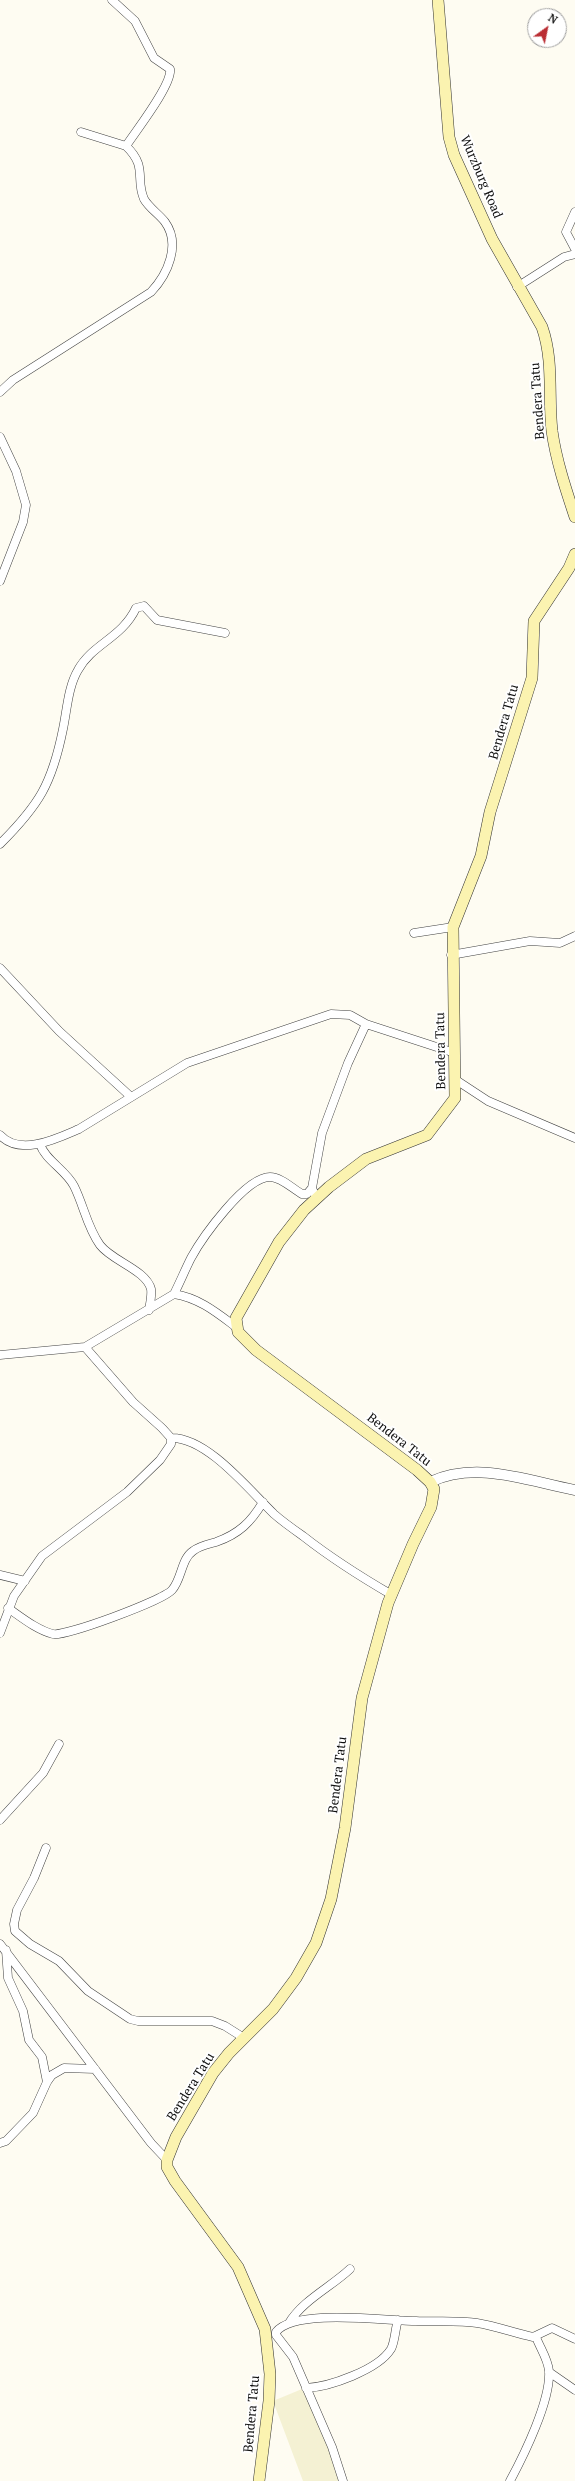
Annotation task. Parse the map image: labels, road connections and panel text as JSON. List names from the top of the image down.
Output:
{
  "streets": {
    "main road": ["Wurzburg Road", "Bendera Tatu"]
  },
  "crossings": [
    ["Wurzburg Road", "Bendera Tatu"]
  ],
  "north": "top right"
}
